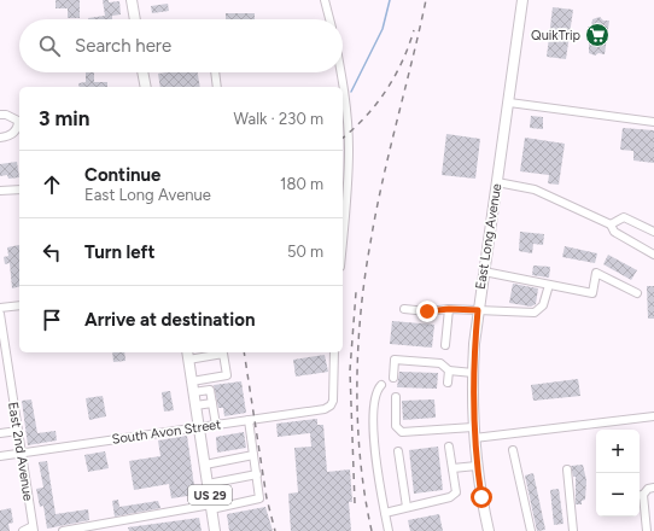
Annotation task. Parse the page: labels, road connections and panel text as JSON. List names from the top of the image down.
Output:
{
  "streets": {
    "main road": ["East Long Avenue", "US 29"],
    "street": ["South Avon Street", "East 2nd Avenue"]
  },
  "crossings": [
    ["South Avon Street", "East 2nd Avenue"],
    ["South Avon Street", "US 29"]
  ],
  "places": {
    "supermarket": ["QuikTrip"]
  },
  "page": {
    "search": "Search here",
    "heading": ["3 min", "Walk · 230 m"],
    "list": [
      ["Continue", "East Long Avenue", "180 m"],
      ["Turn left", "50 m"],
      "Arrive at destination"
    ],
    "map_buttons": ["+", "−"]
  }
}
